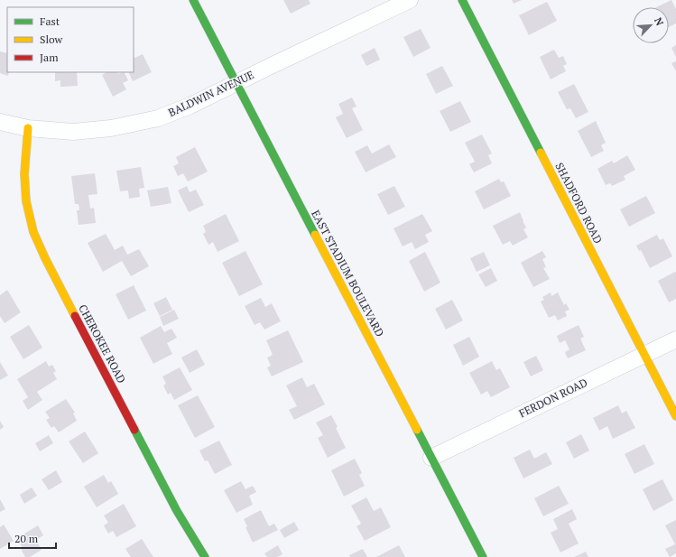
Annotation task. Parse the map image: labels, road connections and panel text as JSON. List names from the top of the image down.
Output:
{
  "streets": {
    "street": [
      "BALDWIN AVENUE",
      "SHADFORD ROAD",
      "EAST STADIUM BOULEVARD",
      "CHEROKEE ROAD",
      "FERDON ROAD"
    ]
  },
  "crossings": [
    ["BALDWIN AVENUE", "EAST STADIUM BOULEVARD"],
    ["BALDWIN AVENUE", "CHEROKEE ROAD"],
    ["SHADFORD ROAD", "FERDON ROAD"],
    ["EAST STADIUM BOULEVARD", "FERDON ROAD"]
  ],
  "legend": ["Fast", "Slow", "Jam"],
  "scale_bar": "20 m",
  "north": "top right"
}
